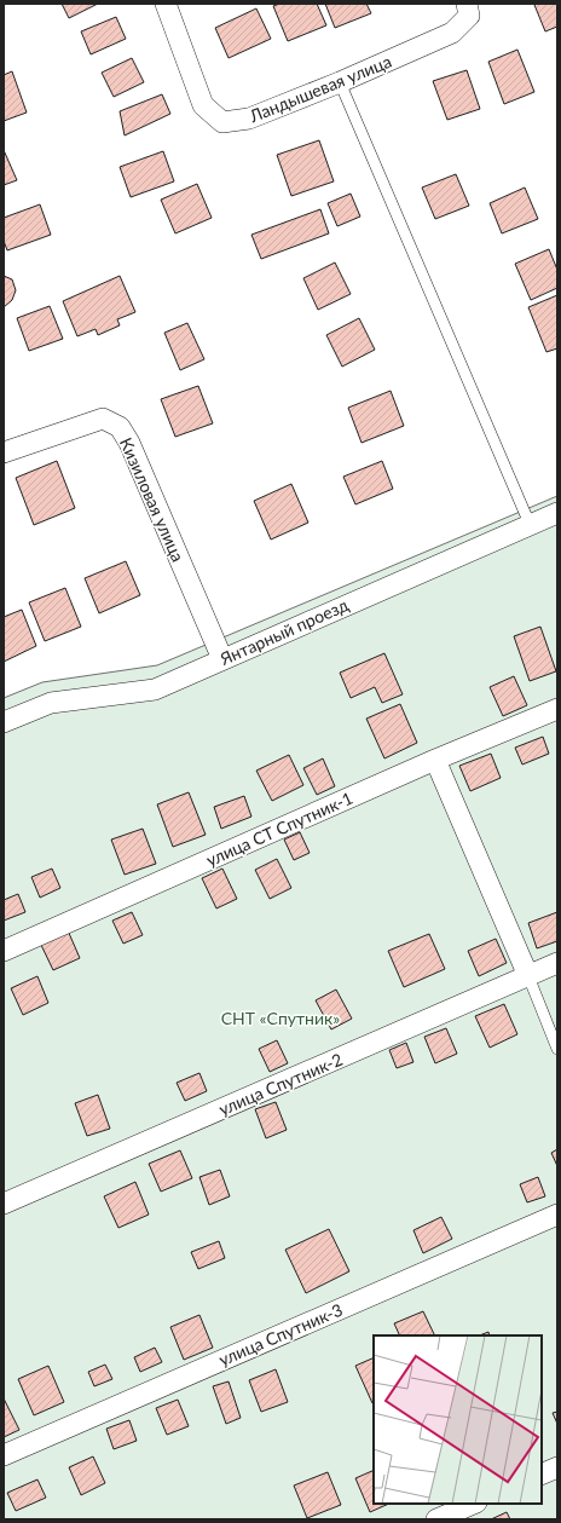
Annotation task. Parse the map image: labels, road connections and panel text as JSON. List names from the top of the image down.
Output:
{
  "streets": {
    "street": [
      "Ландышевая улица",
      "Кизиловая улица",
      "Янтарный проезд",
      "улица СТ Спутник-1",
      "улица Спутник-2",
      "улица Спутник-3"
    ]
  },
  "crossings": [
    ["Кизиловая улица", "Янтарный проезд"]
  ],
  "parks": ["СНТ «Спутник»"]
}
